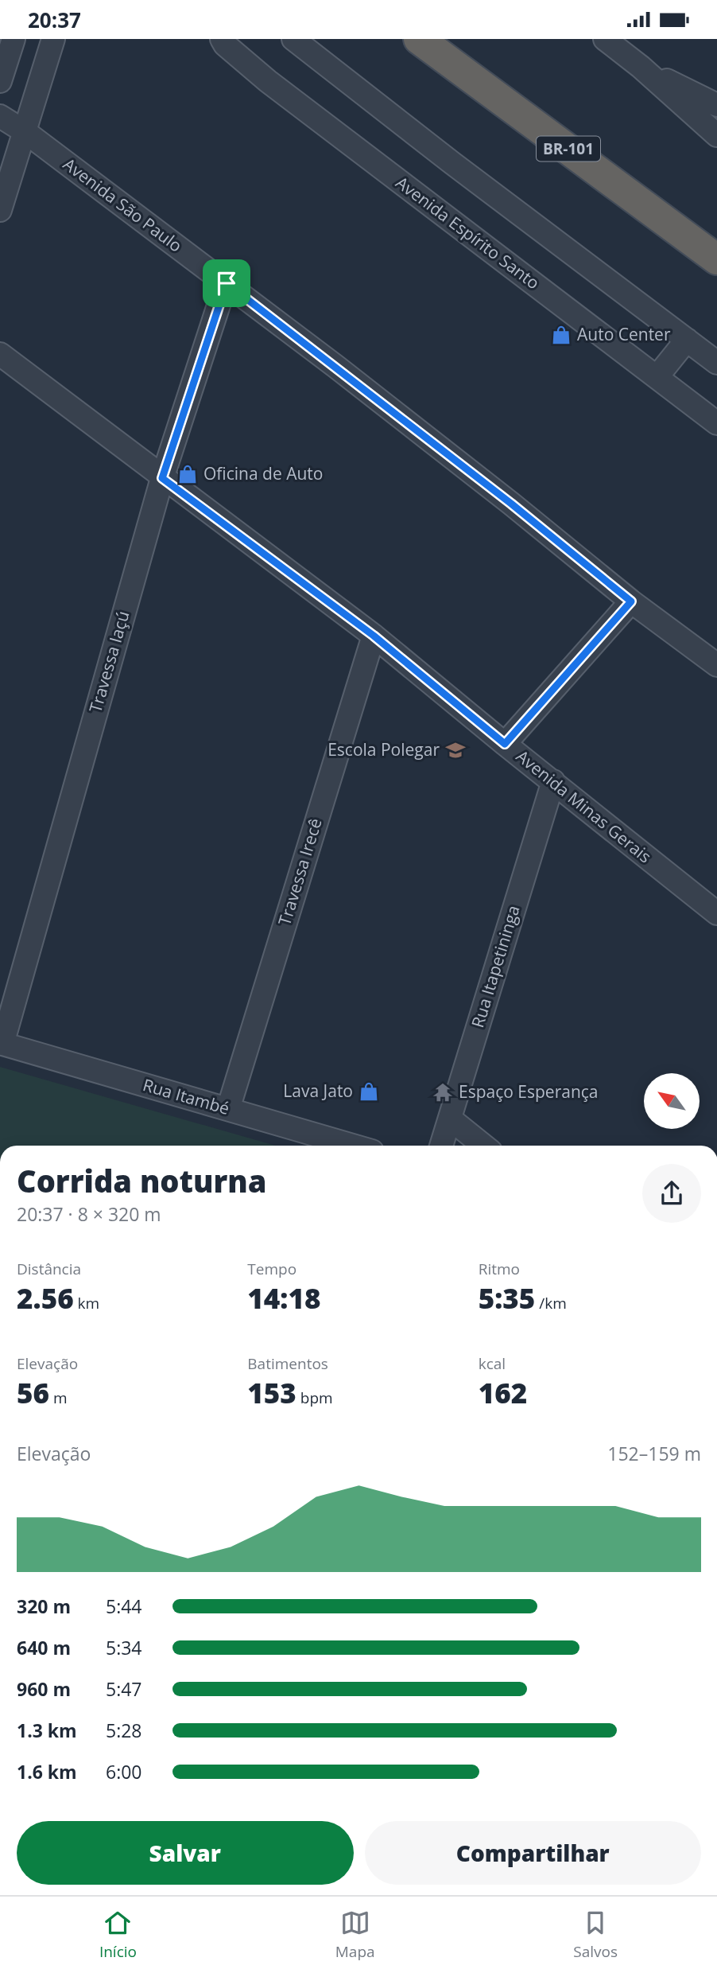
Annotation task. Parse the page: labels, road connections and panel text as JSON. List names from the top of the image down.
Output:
{
  "streets": {
    "highway": ["BR-101"],
    "street": [
      "Avenida São Paulo",
      "Avenida Espírito Santo",
      "Travessa Iaçú",
      "Avenida Minas Gerais",
      "Travessa Irecê",
      "Rua Itapetininga",
      "Rua Itambé"
    ]
  },
  "crossings": [
    ["Avenida São Paulo", "Travessa Iaçú"],
    ["Travessa Iaçú", "Avenida Minas Gerais"],
    ["Travessa Iaçú", "Rua Itambé"],
    ["Avenida Minas Gerais", "Travessa Irecê"],
    ["Avenida Minas Gerais", "Rua Itapetininga"],
    ["Travessa Irecê", "Rua Itambé"]
  ],
  "places": {
    "shop": ["Auto Center", "Oficina de Auto", "Lava Jato"],
    "school or university": ["Escola Polegar"],
    "temple": ["Espaço Esperança"]
  },
  "north": "top left",
  "page": {
    "status": "20:37",
    "heading": ["Corrida noturna", "20:37 · 8 × 320 m"],
    "stats": [
      ["Distância", "2.56 km"],
      ["Tempo", "14:18"],
      ["Ritmo", "5:35 /km"],
      ["Elevação", "56 m"],
      ["Batimentos", "153 bpm"],
      ["kcal", "162"]
    ],
    "chart": ["Elevação", "152–159 m"],
    "list": [
      {
        "name": "320 m",
        "note": "5:44"
      },
      {
        "name": "640 m",
        "note": "5:34"
      },
      {
        "name": "960 m",
        "note": "5:47"
      },
      {
        "name": "1.3 km",
        "note": "5:28"
      },
      {
        "name": "1.6 km",
        "note": "6:00"
      }
    ],
    "buttons": ["Salvar", "Compartilhar"],
    "tabs": ["Início", "Mapa", "Salvos"]
  }
}
